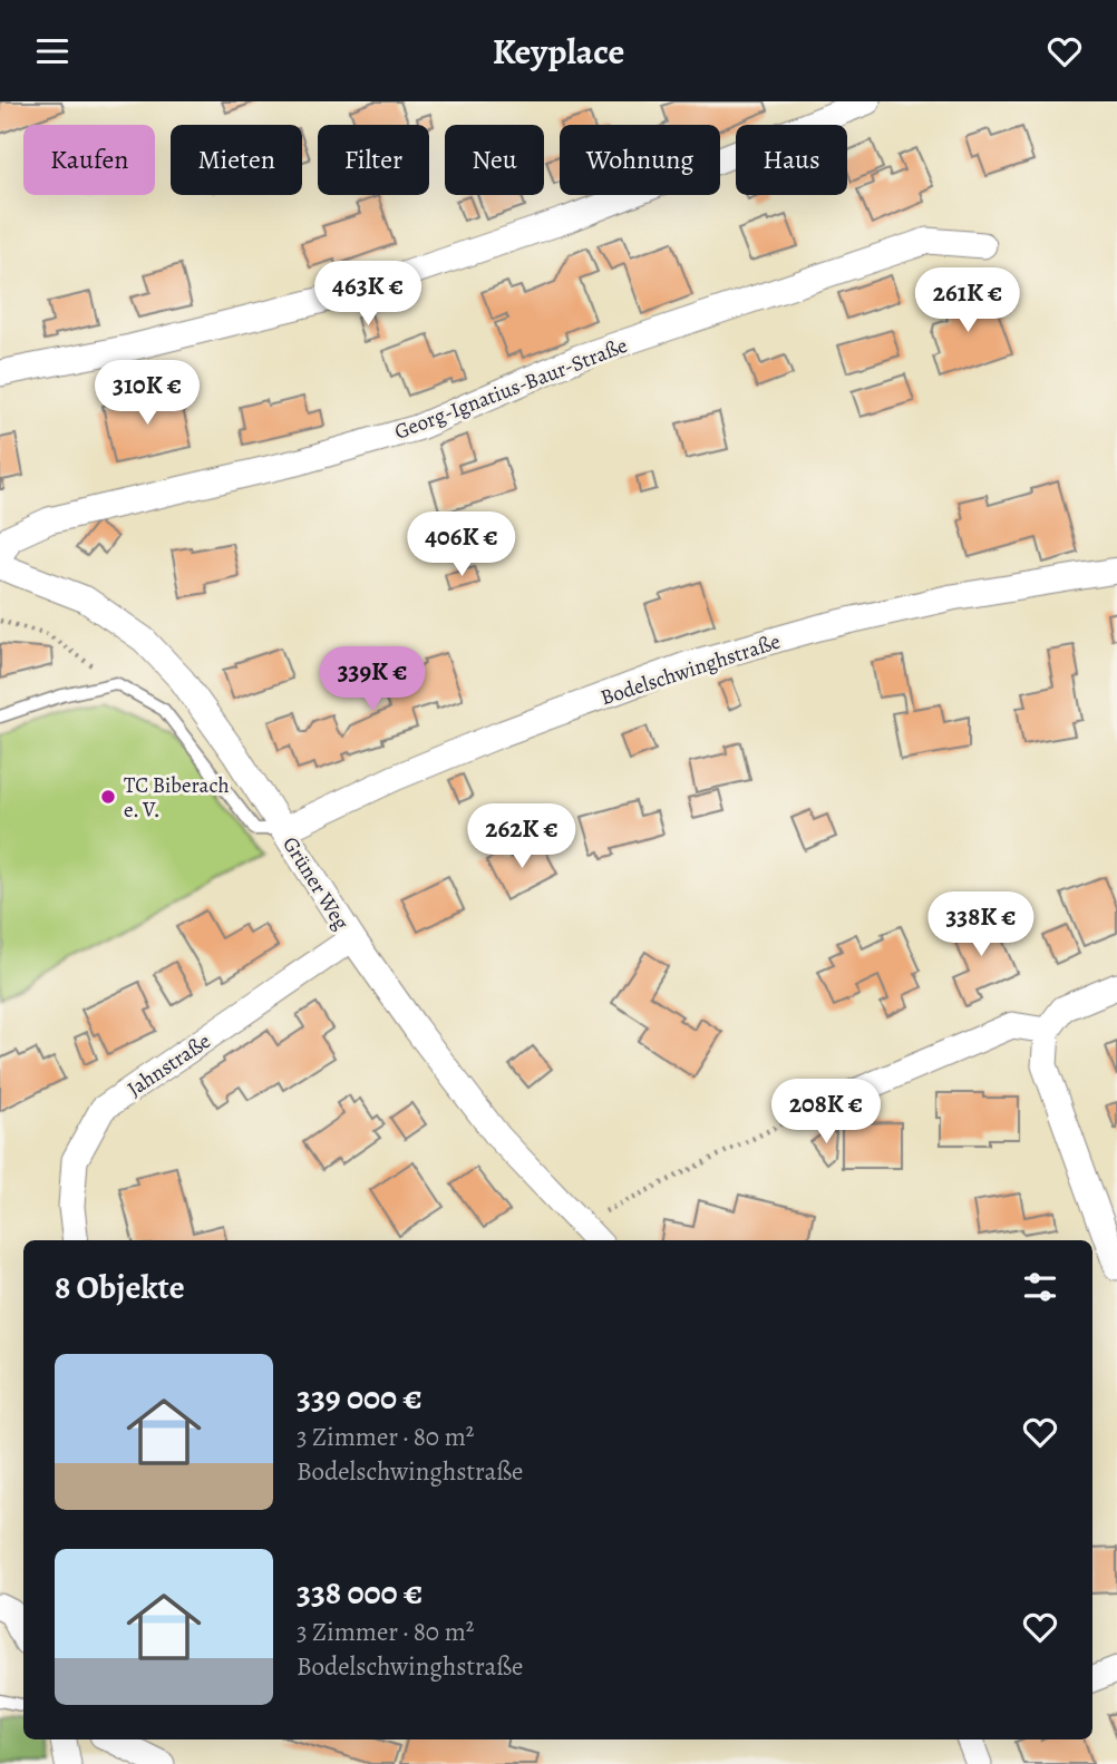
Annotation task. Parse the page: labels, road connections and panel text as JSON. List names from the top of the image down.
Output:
{
  "streets": {
    "street": [
      "Georg-Ignatius-Baur-Straße",
      "Bodelschwinghstraße",
      "Grüner Weg",
      "Jahnstraße"
    ]
  },
  "crossings": [
    ["Bodelschwinghstraße", "Grüner Weg"],
    ["Grüner Weg", "Jahnstraße"]
  ],
  "places": ["TC Biberach e. V."],
  "page": {
    "header": "Keyplace",
    "chip": [
      "Kaufen",
      "Mieten",
      "Filter",
      "Neu",
      "Wohnung",
      "Haus"
    ],
    "price": [
      "463K €",
      "261K €",
      "310K €",
      "406K €",
      "339K €",
      "262K €",
      "338K €",
      "208K €"
    ],
    "heading": "8 Objekte",
    "list": [
      {
        "name": "339 000 €",
        "note": "3 Zimmer · 80 m² · Bodelschwinghstraße"
      },
      {
        "name": "338 000 €",
        "note": "3 Zimmer · 80 m² · Bodelschwinghstraße"
      }
    ]
  }
}
